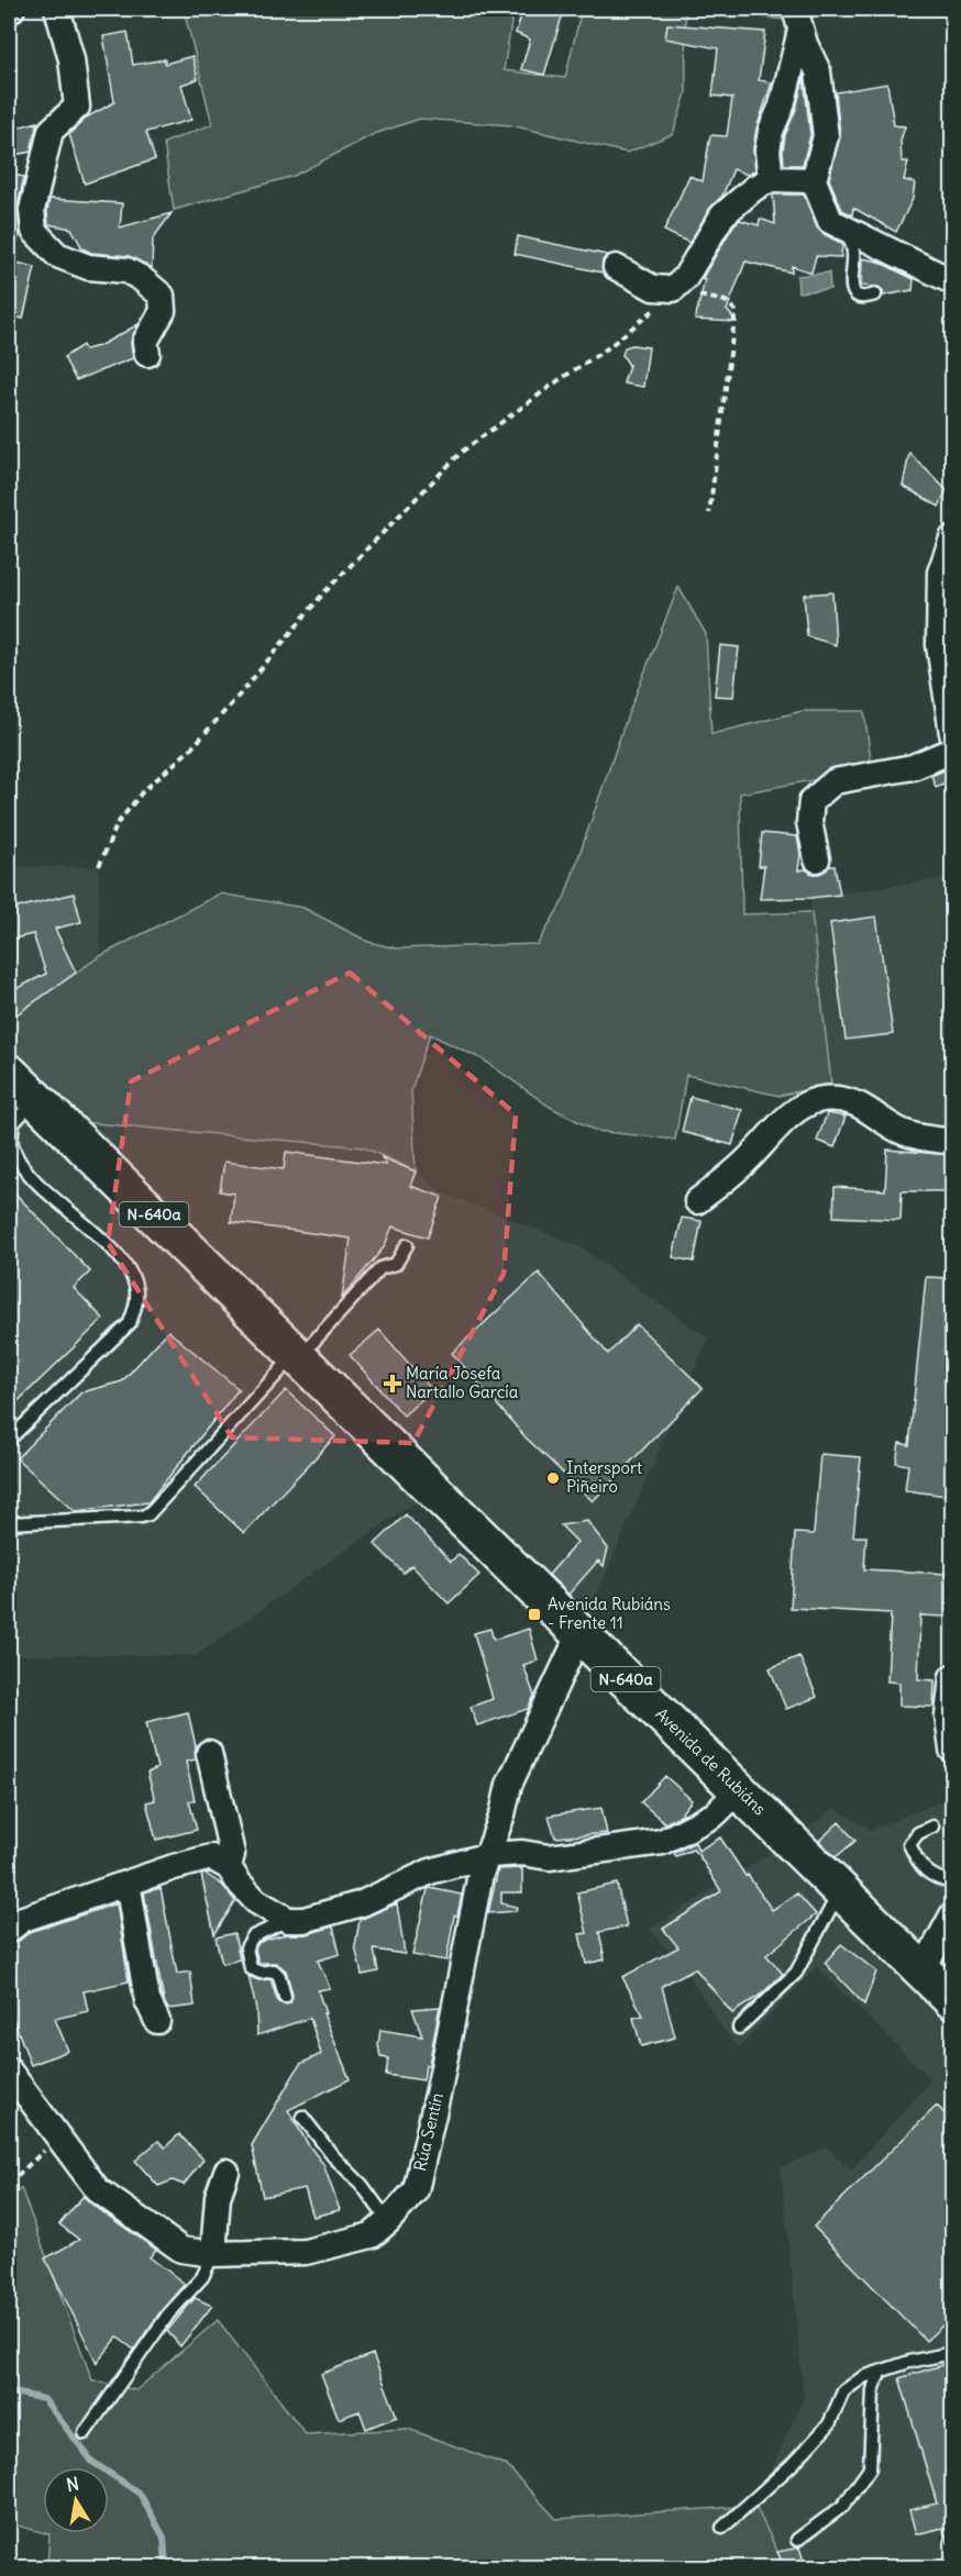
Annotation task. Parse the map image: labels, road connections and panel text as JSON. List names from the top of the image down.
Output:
{
  "streets": {
    "main road": ["N-640a", "Avenida de Rubiáns"],
    "street": ["Rúa Sentín"]
  },
  "crossings": [
    ["N-640a", "Avenida de Rubiáns"],
    ["Avenida de Rubiáns", "Rúa Sentín"]
  ],
  "places": {
    "health": ["María Josefa Nartallo García"],
    "other": ["Intersport Piñeiro"],
    "transit": ["Avenida Rubiáns - Frente 11"]
  },
  "north": "top"
}
